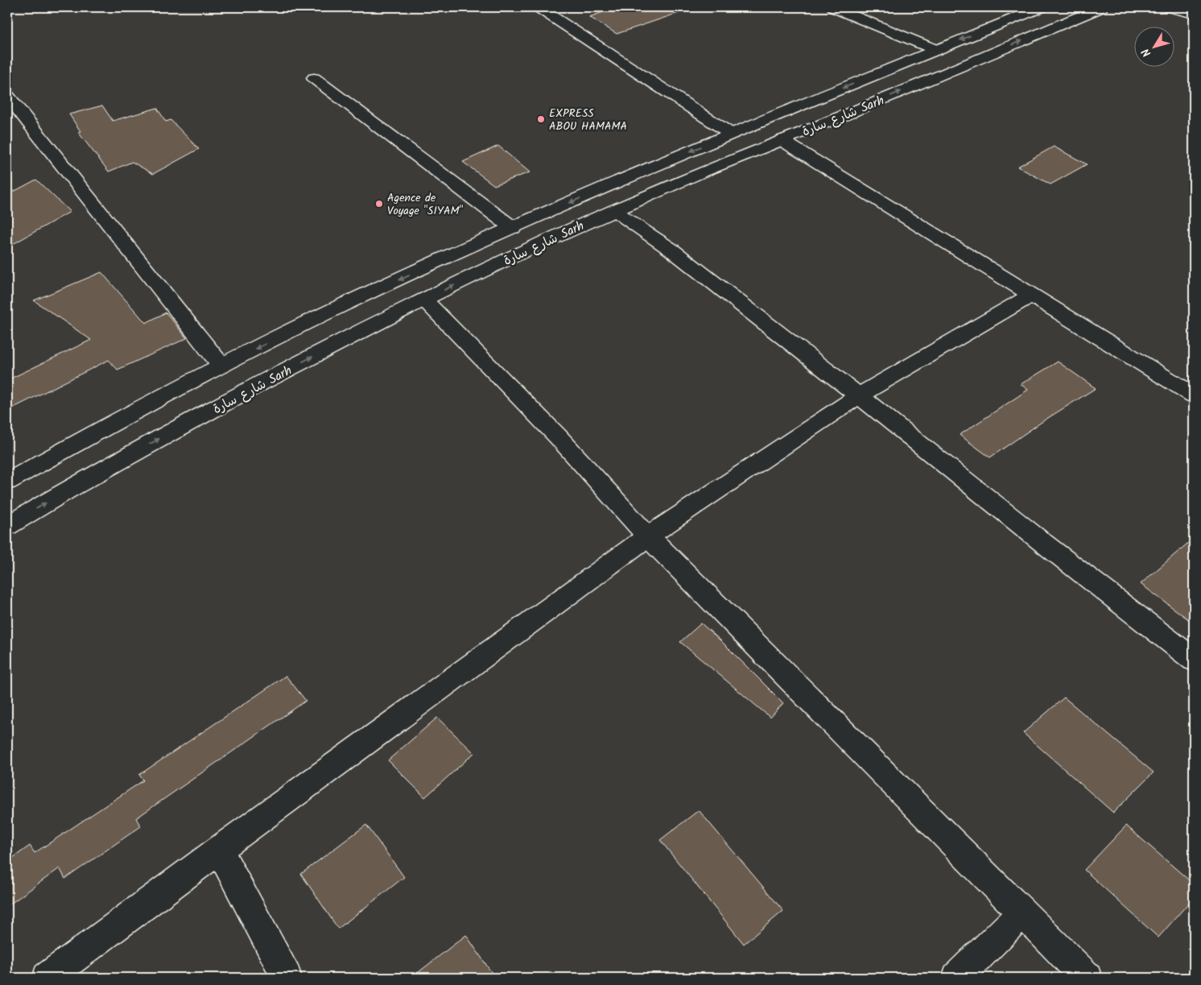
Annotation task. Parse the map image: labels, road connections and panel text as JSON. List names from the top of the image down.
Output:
{
  "streets": {
    "main road": ["شارع سارة Sarh"]
  },
  "places": ["EXPRESS ABOU HAMAMA", "Agence de Voyage \"SIYAM\""],
  "north": "bottom left"
}
